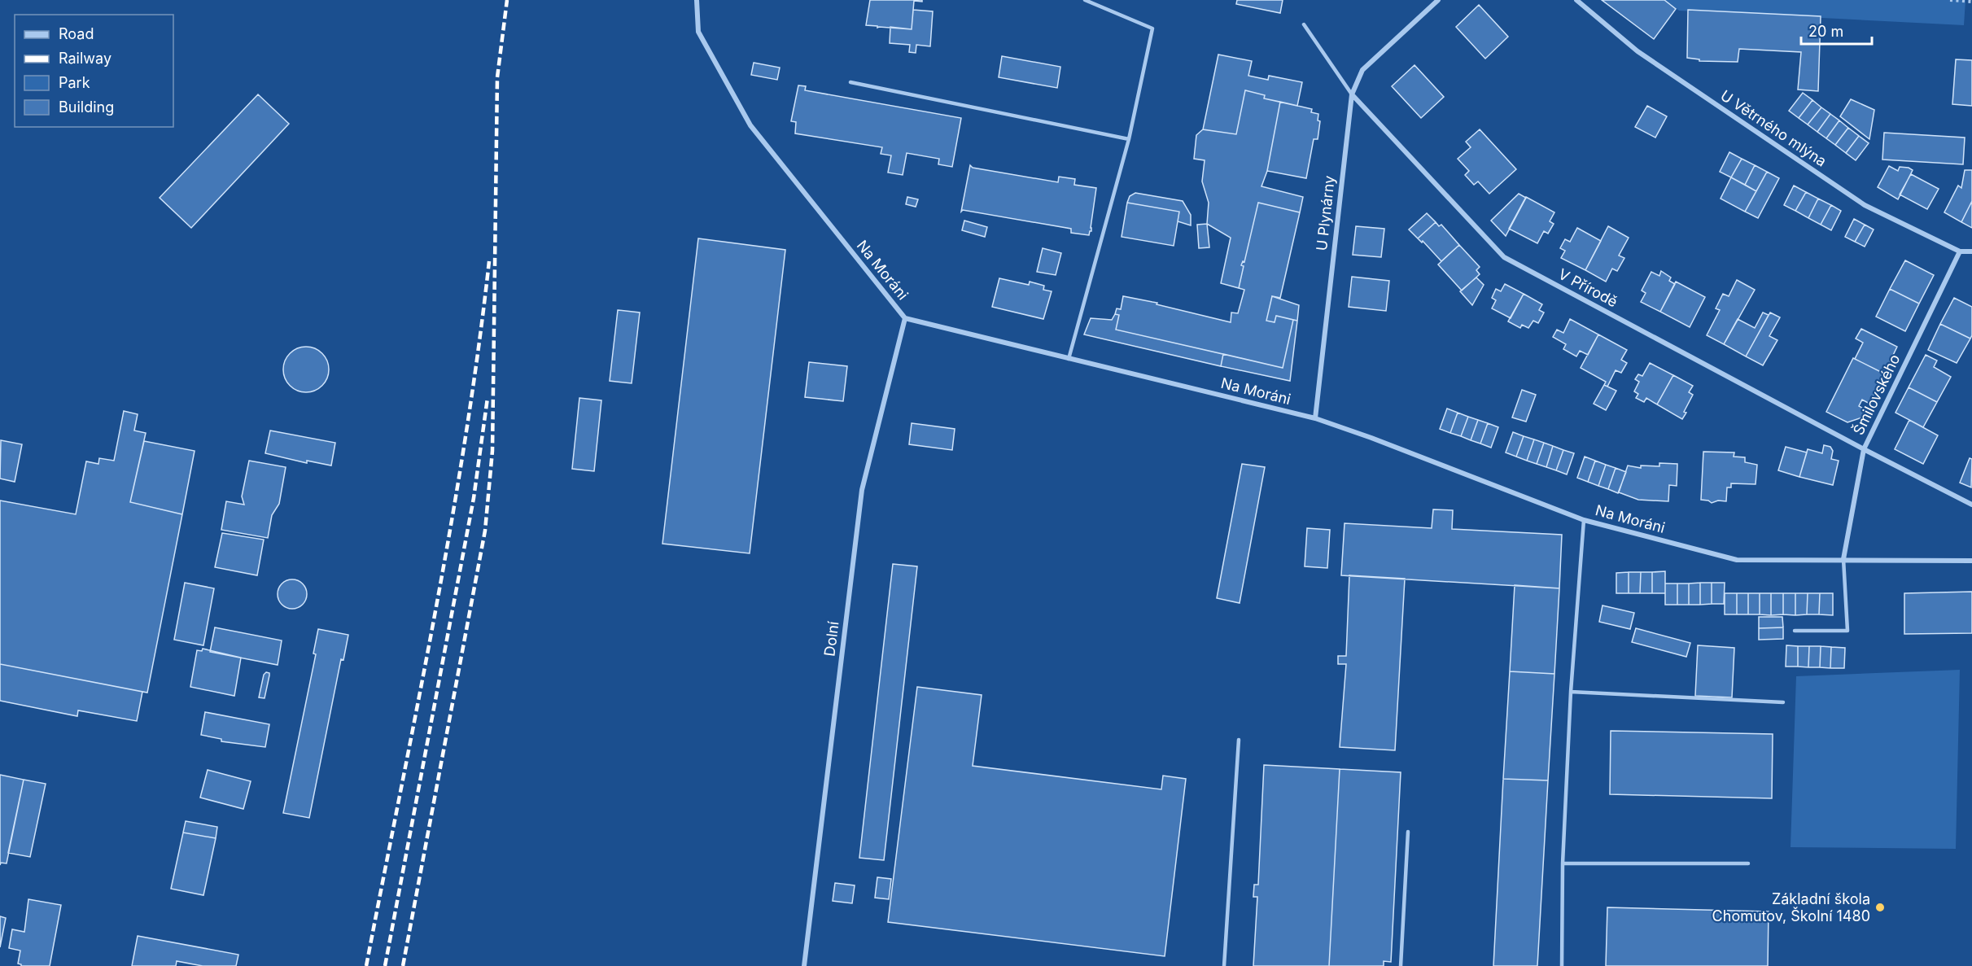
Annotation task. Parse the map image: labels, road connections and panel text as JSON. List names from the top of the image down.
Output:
{
  "streets": {
    "street": [
      "U Větrného mlýna",
      "U Plynárny",
      "Na Moráni",
      "V Přírodě",
      "Šmilovského",
      "Dolní"
    ]
  },
  "crossings": [
    ["U Větrného mlýna", "Šmilovského"],
    ["U Plynárny", "Na Moráni"],
    ["U Plynárny", "V Přírodě"],
    ["Na Moráni", "Šmilovského"],
    ["Na Moráni", "Dolní"],
    ["V Přírodě", "Šmilovského"]
  ],
  "places": ["Základní škola Chomutov, Školní 1480"],
  "legend": [
    "Road",
    "Railway",
    "Park",
    "Building"
  ],
  "scale_bar": "20 m"
}
